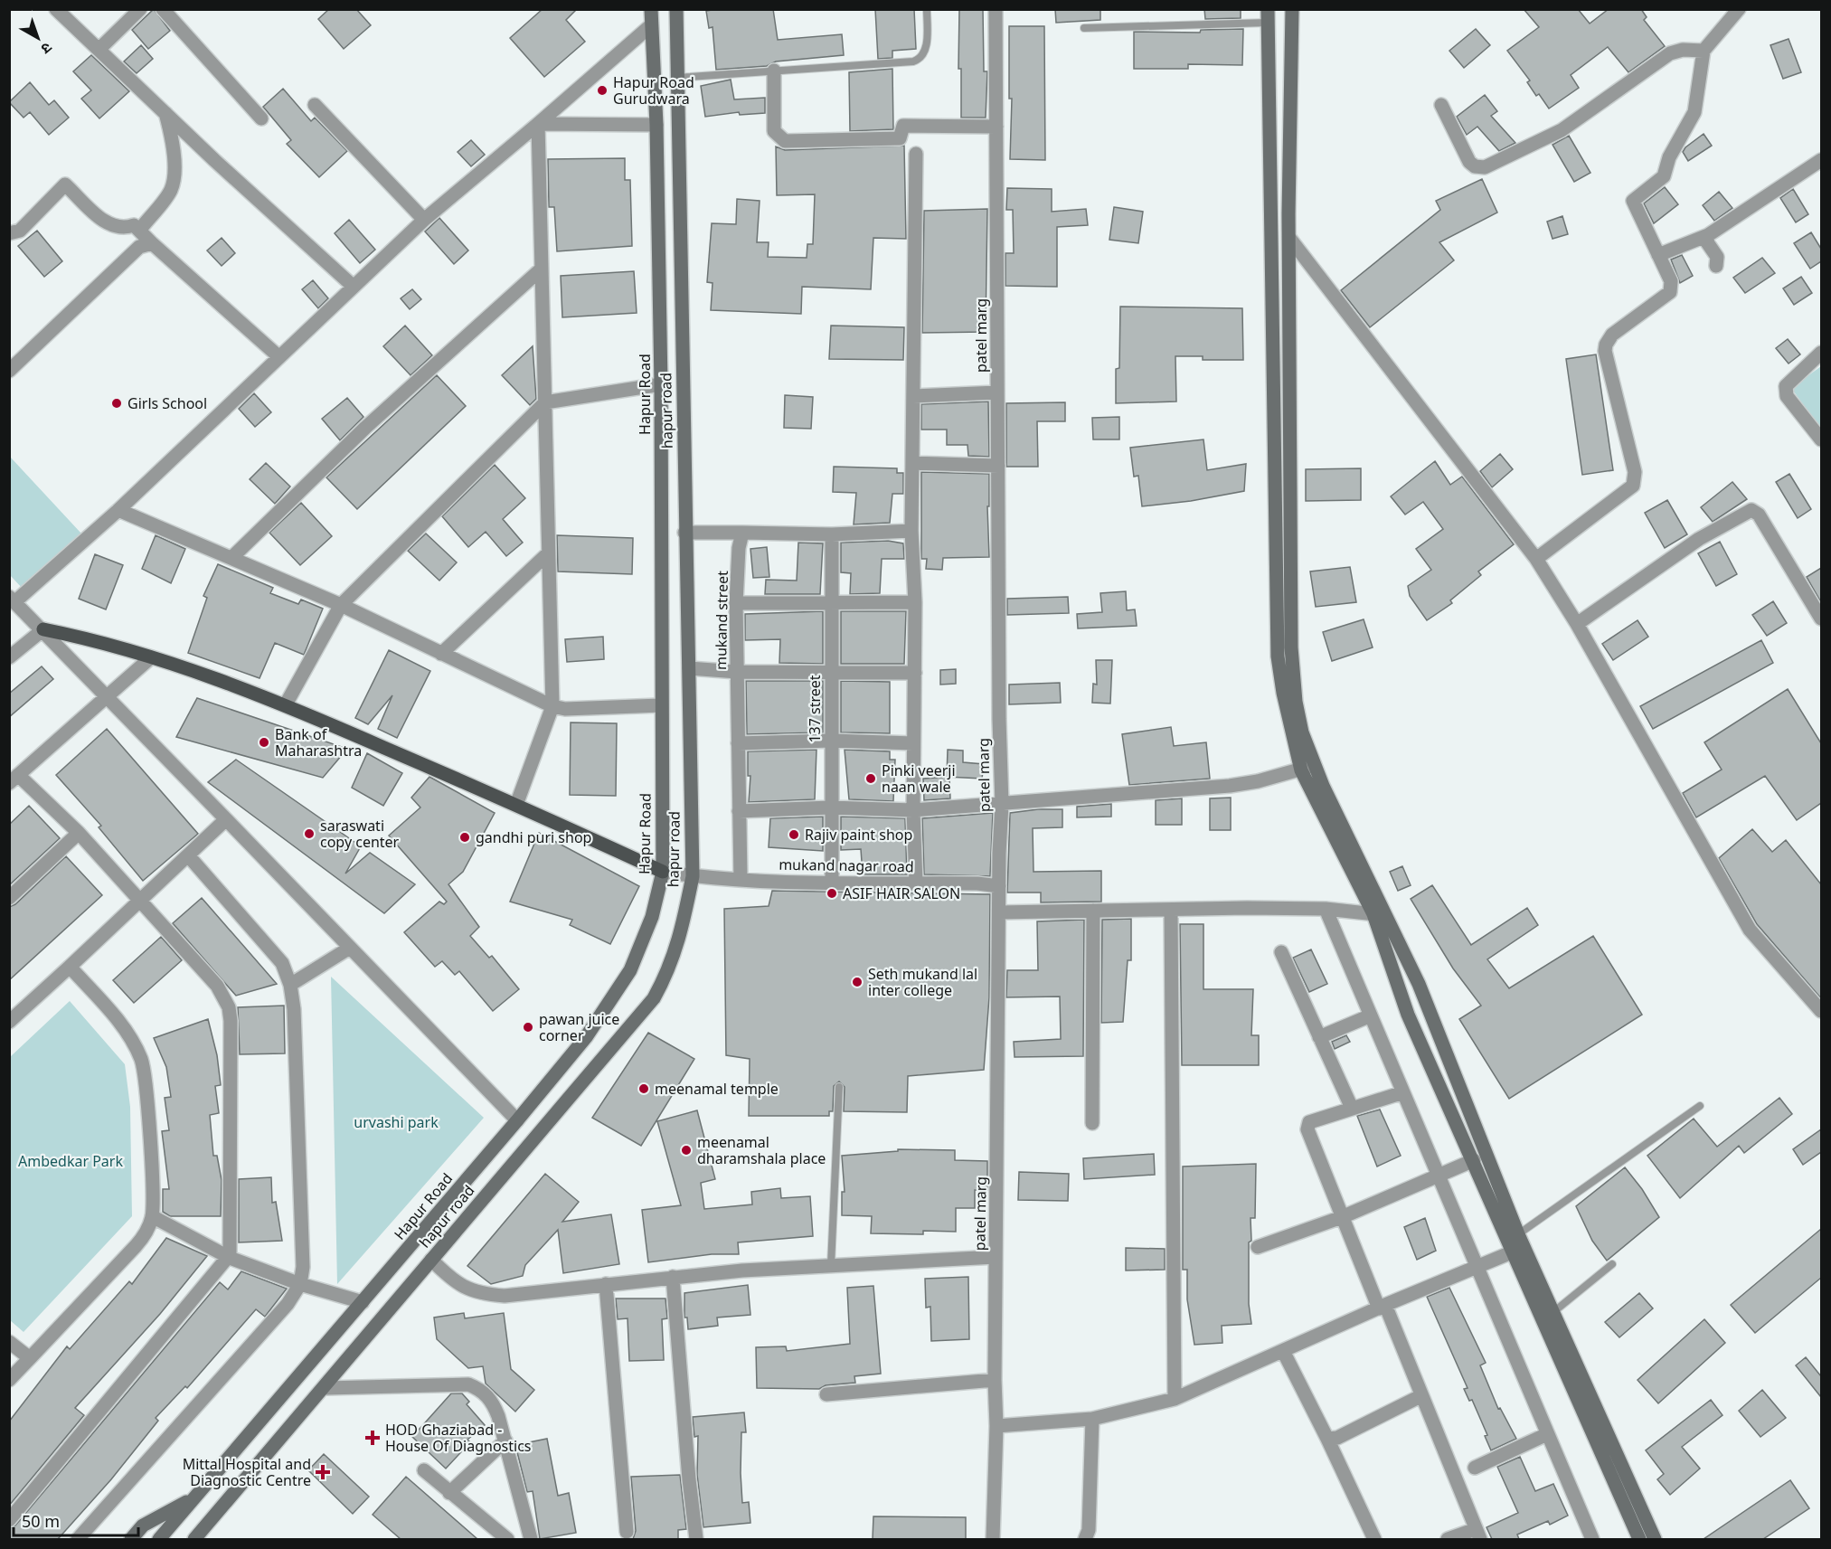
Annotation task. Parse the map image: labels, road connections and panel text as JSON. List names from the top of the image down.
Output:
{
  "streets": {
    "main road": ["Hapur Road", "hapur road"],
    "street": [
      "patel marg",
      "mukand street",
      "137 street",
      "mukand nagar road"
    ]
  },
  "crossings": [
    ["patel marg", "mukand nagar road"],
    ["Hapur Road", "mukand nagar road"],
    ["hapur road", "mukand nagar road"],
    ["mukand street", "mukand nagar road"],
    ["137 street", "mukand nagar road"]
  ],
  "parks": ["urvashi park", "Ambedkar Park"],
  "places": {
    "other": [
      "Hapur Road Gurudwara",
      "Girls School",
      "Bank of Maharashtra",
      "Pinki veerji naan wale",
      "saraswati copy center",
      "Rajiv paint shop",
      "gandhi puri shop",
      "ASIF HAIR SALON",
      "Seth mukand lal inter college",
      "pawan juice corner",
      "meenamal temple",
      "meenamal dharamshala place"
    ],
    "health": ["HOD Ghaziabad - House Of Diagnostics", "Mittal Hospital and Diagnostic Centre"]
  },
  "scale_bar": "50 m",
  "north": "bottom right"
}
